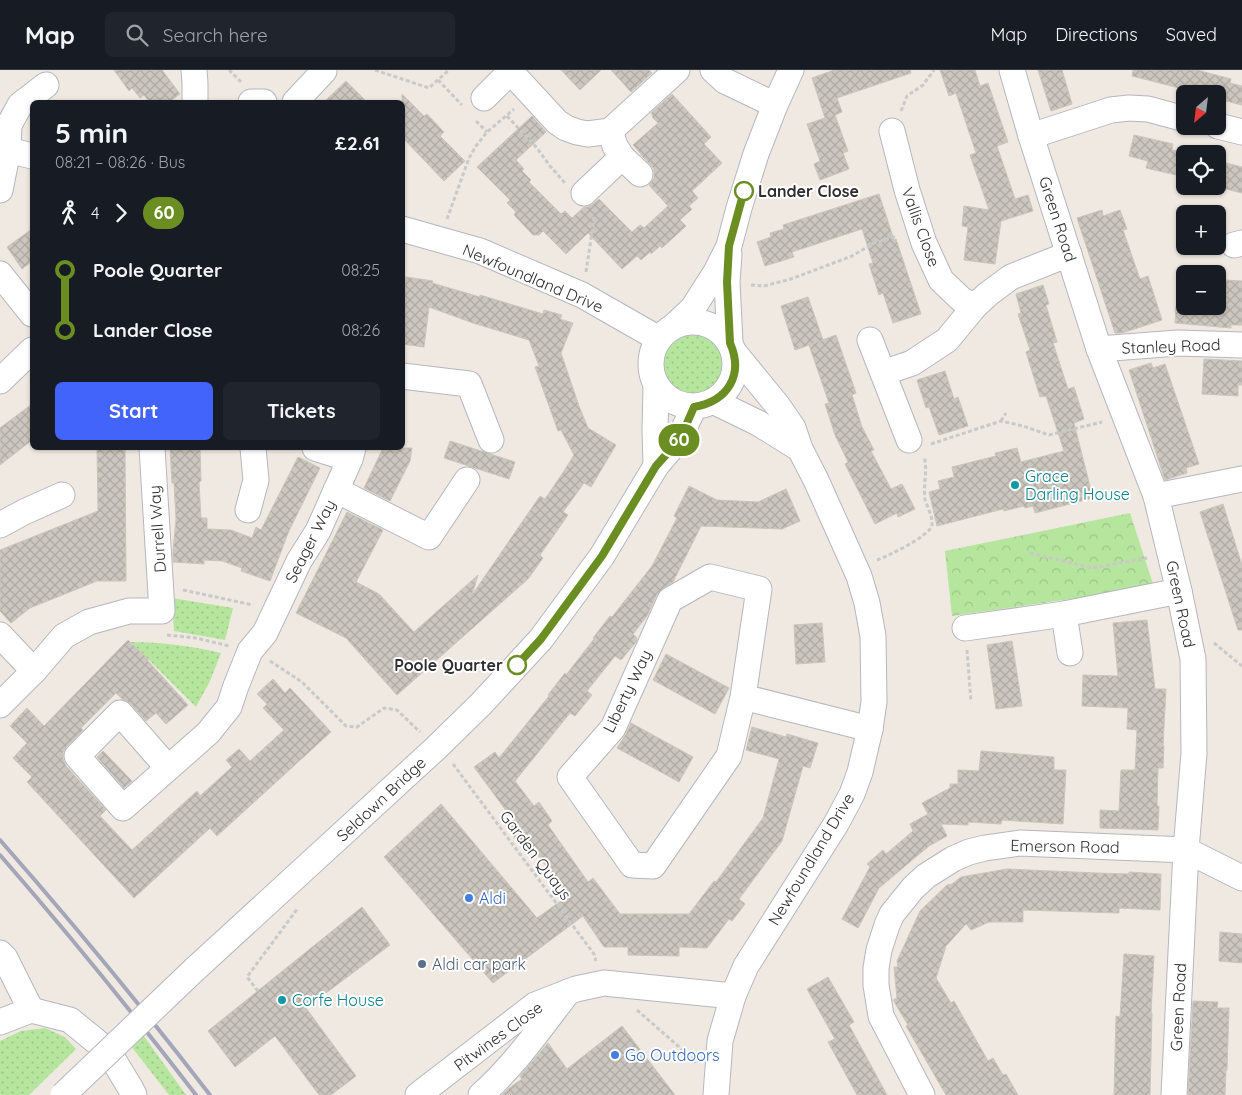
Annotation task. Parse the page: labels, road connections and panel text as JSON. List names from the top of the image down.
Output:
{
  "streets": {
    "street": [
      "Green Road",
      "Vallis Close",
      "Newfoundland Drive",
      "Stanley Road",
      "Durrell Way",
      "Seager Way",
      "Liberty Way",
      "Seldown Bridge",
      "Emerson Road",
      "Pitwines Close"
    ],
    "path": ["Garden Quays"]
  },
  "crossings": [
    ["Green Road", "Stanley Road"],
    ["Green Road", "Emerson Road"],
    ["Newfoundland Drive", "Seldown Bridge"],
    ["Newfoundland Drive", "Pitwines Close"],
    ["Seldown Bridge", "Garden Quays"],
    ["Garden Quays", "Pitwines Close"]
  ],
  "places": [
    "Lander Close",
    "Grace Darling House",
    "Poole Quarter",
    "Aldi",
    "Aldi car park",
    "Corfe House",
    "Go Outdoors"
  ],
  "lines": ["bus line 60"],
  "north": "bottom left",
  "page": {
    "header": "Map",
    "search": "Search here",
    "nav": ["Map", "Directions", "Saved"],
    "on_map": "60",
    "map_buttons": ["+", "−"],
    "heading": ["5 min", "08:21 – 08:26 · Bus", "£2.61"],
    "legs": ["4", "60"],
    "list": [
      {
        "name": "Poole Quarter",
        "value": "08:25"
      },
      {
        "name": "Lander Close",
        "value": "08:26"
      }
    ],
    "buttons": ["Start", "Tickets"]
  }
}
